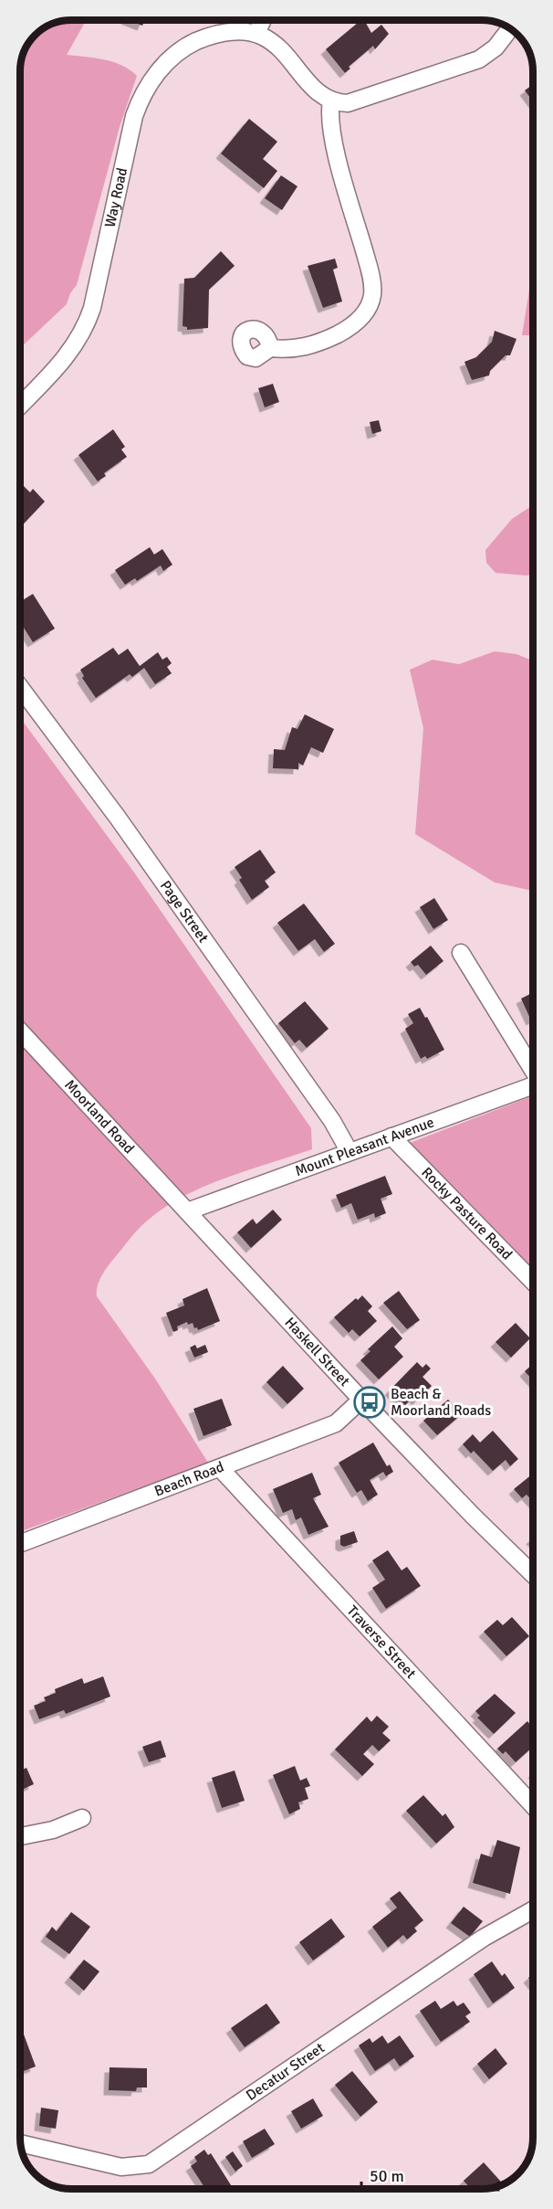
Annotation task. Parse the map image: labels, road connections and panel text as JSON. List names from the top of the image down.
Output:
{
  "streets": {
    "street": [
      "Way Road",
      "Page Street",
      "Moorland Road",
      "Mount Pleasant Avenue",
      "Rocky Pasture Road",
      "Haskell Street",
      "Beach Road",
      "Traverse Street",
      "Decatur Street"
    ]
  },
  "crossings": [
    ["Page Street", "Mount Pleasant Avenue"],
    ["Moorland Road", "Mount Pleasant Avenue"],
    ["Moorland Road", "Haskell Street"],
    ["Mount Pleasant Avenue", "Rocky Pasture Road"],
    ["Mount Pleasant Avenue", "Haskell Street"],
    ["Haskell Street", "Beach Road"],
    ["Beach Road", "Traverse Street"]
  ],
  "places": {
    "bus stop": ["Beach & Moorland Roads"]
  },
  "scale_bar": "50 m"
}
